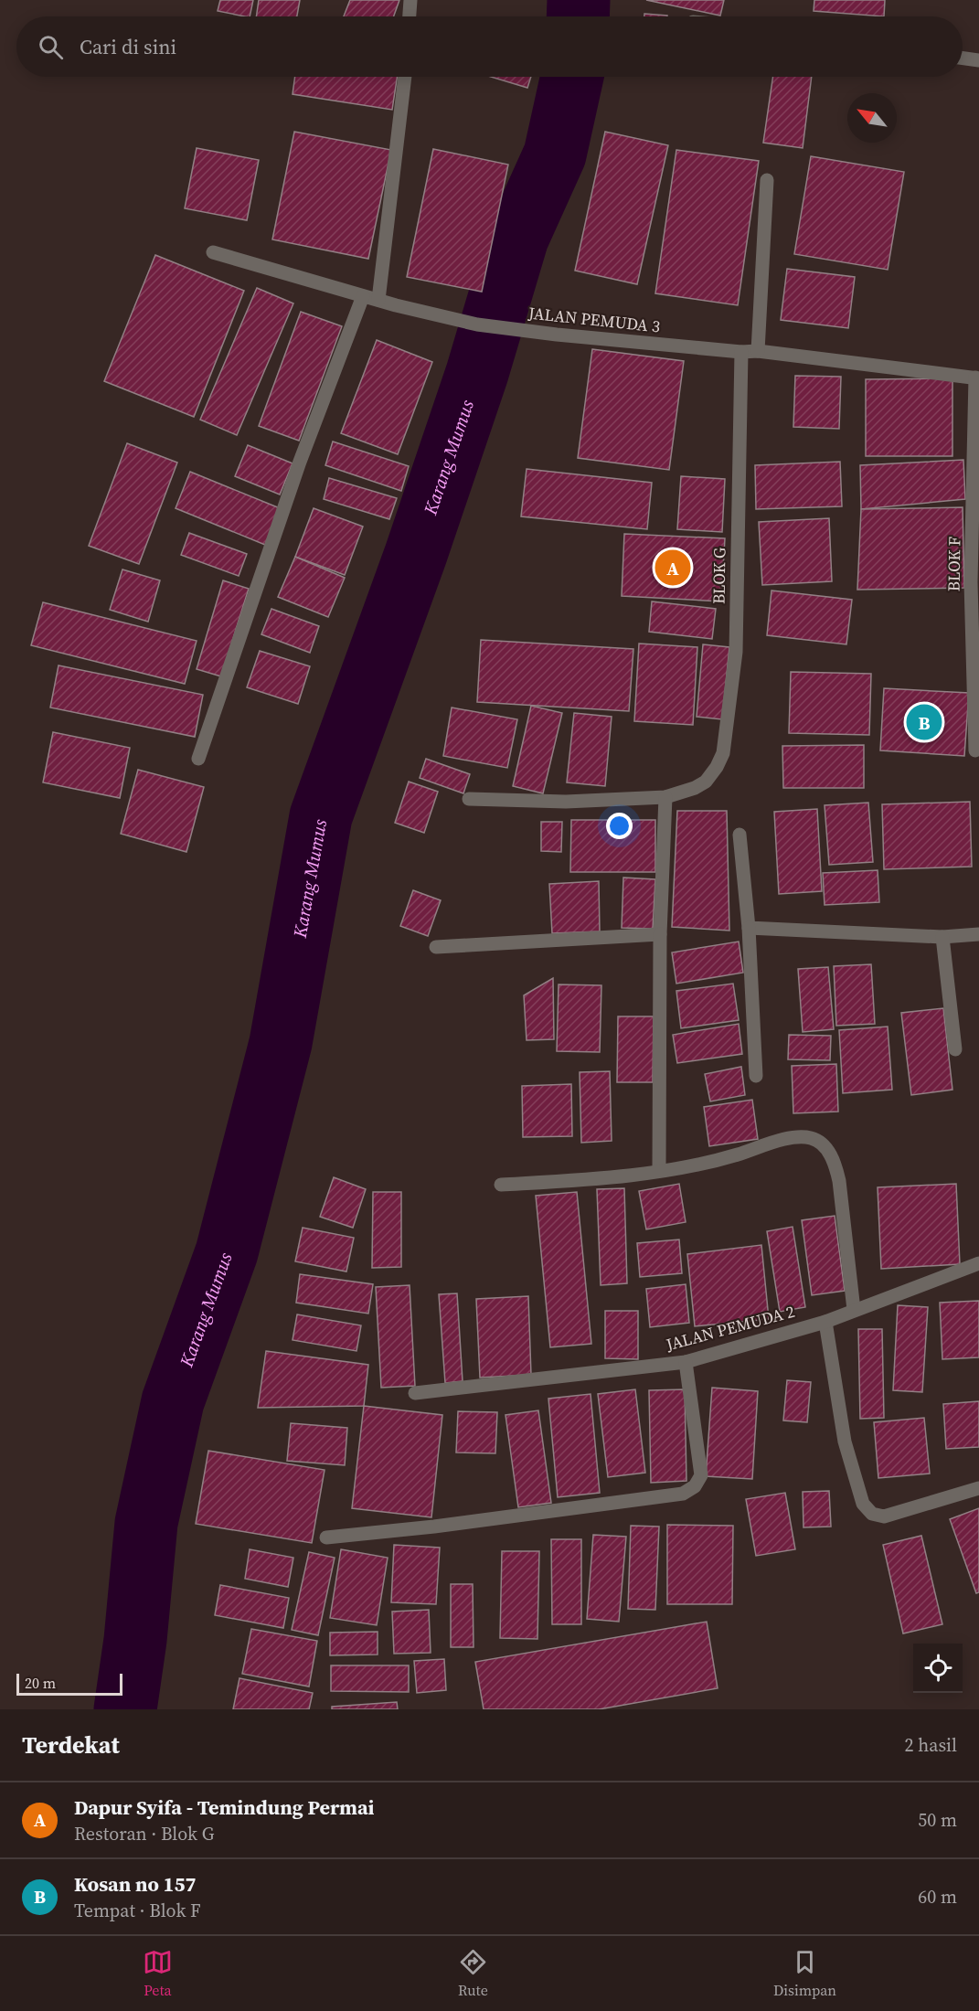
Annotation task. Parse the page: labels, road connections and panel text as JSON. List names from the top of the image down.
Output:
{
  "streets": {
    "street": [
      "JALAN PEMUDA 3",
      "BLOK F",
      "BLOK G",
      "JALAN PEMUDA 2"
    ]
  },
  "crossings": [
    ["JALAN PEMUDA 3", "BLOK F"],
    ["JALAN PEMUDA 3", "BLOK G"]
  ],
  "water": ["Karang Mumus"],
  "scale_bar": "20 m",
  "north": "top left",
  "page": {
    "search": "Cari di sini",
    "pins": ["A", "B"],
    "scale": "20 m",
    "heading": ["Terdekat", "2 hasil"],
    "list": [
      {
        "mark": "A",
        "name": "Dapur Syifa - Temindung Permai",
        "note": "Restoran · Blok G",
        "value": "50 m"
      },
      {
        "mark": "B",
        "name": "Kosan no 157",
        "note": "Tempat · Blok F",
        "value": "60 m"
      }
    ],
    "nav": ["Peta", "Rute", "Disimpan"]
  }
}
